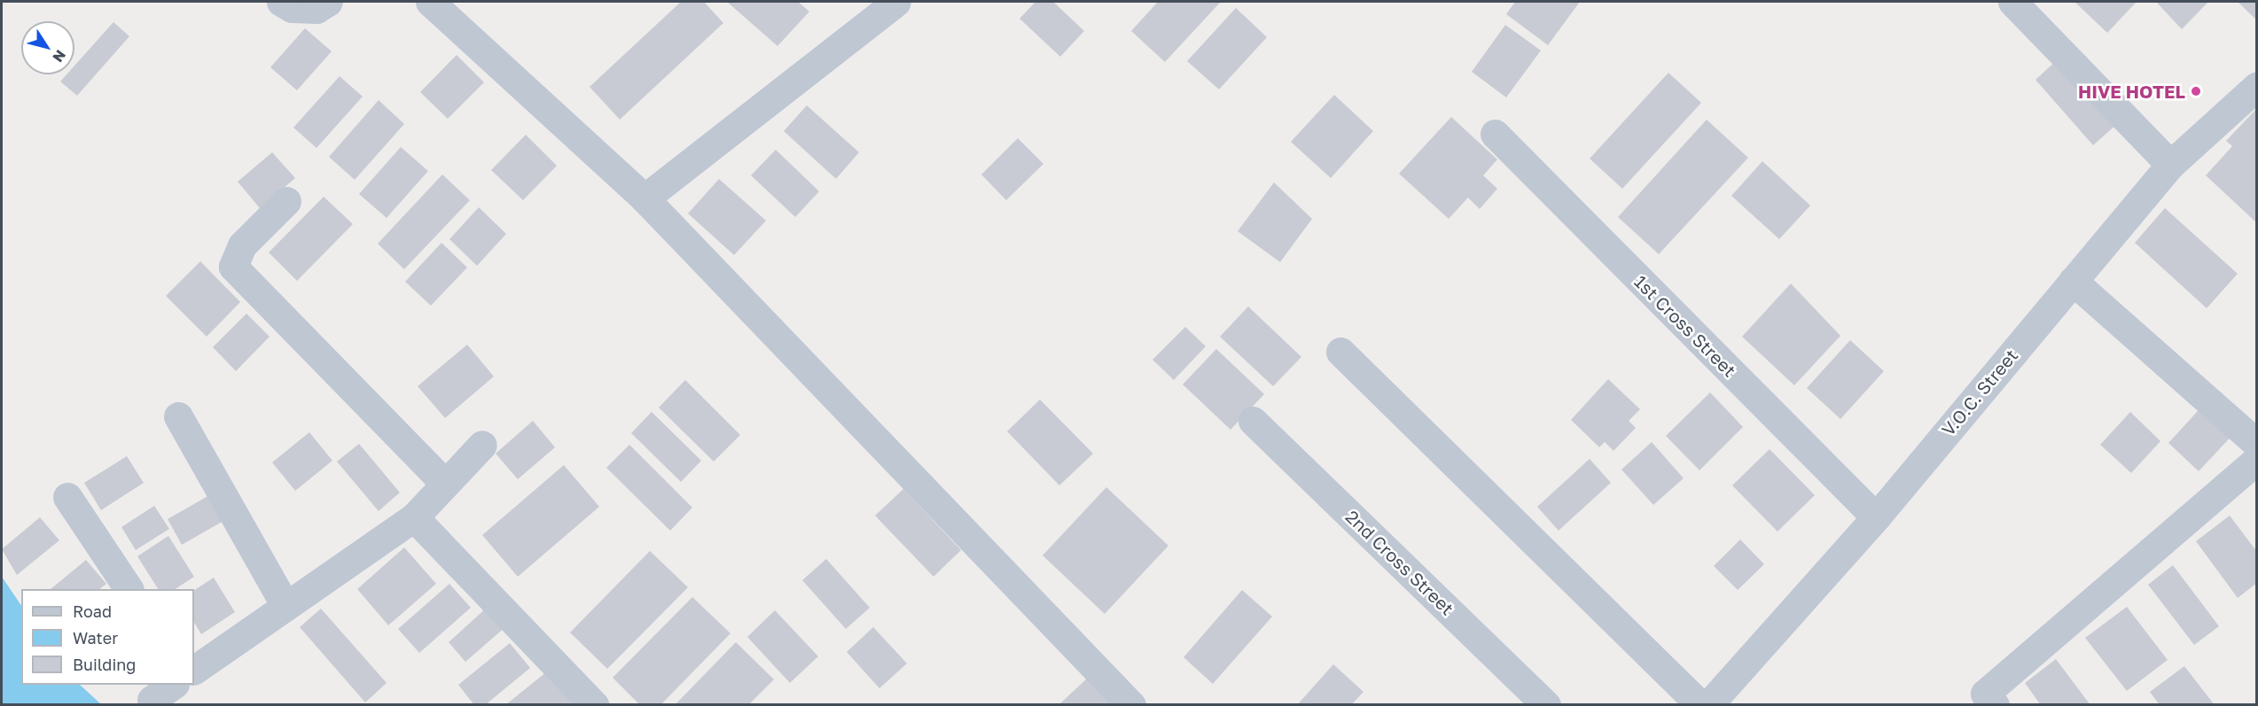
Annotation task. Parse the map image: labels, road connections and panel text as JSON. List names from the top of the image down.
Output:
{
  "streets": {
    "street": ["1st Cross Street", "V.O.C. Street", "2nd Cross Street"]
  },
  "crossings": [
    ["1st Cross Street", "V.O.C. Street"]
  ],
  "places": ["HIVE HOTEL"],
  "legend": ["Road", "Water", "Building"],
  "north": "bottom right"
}
